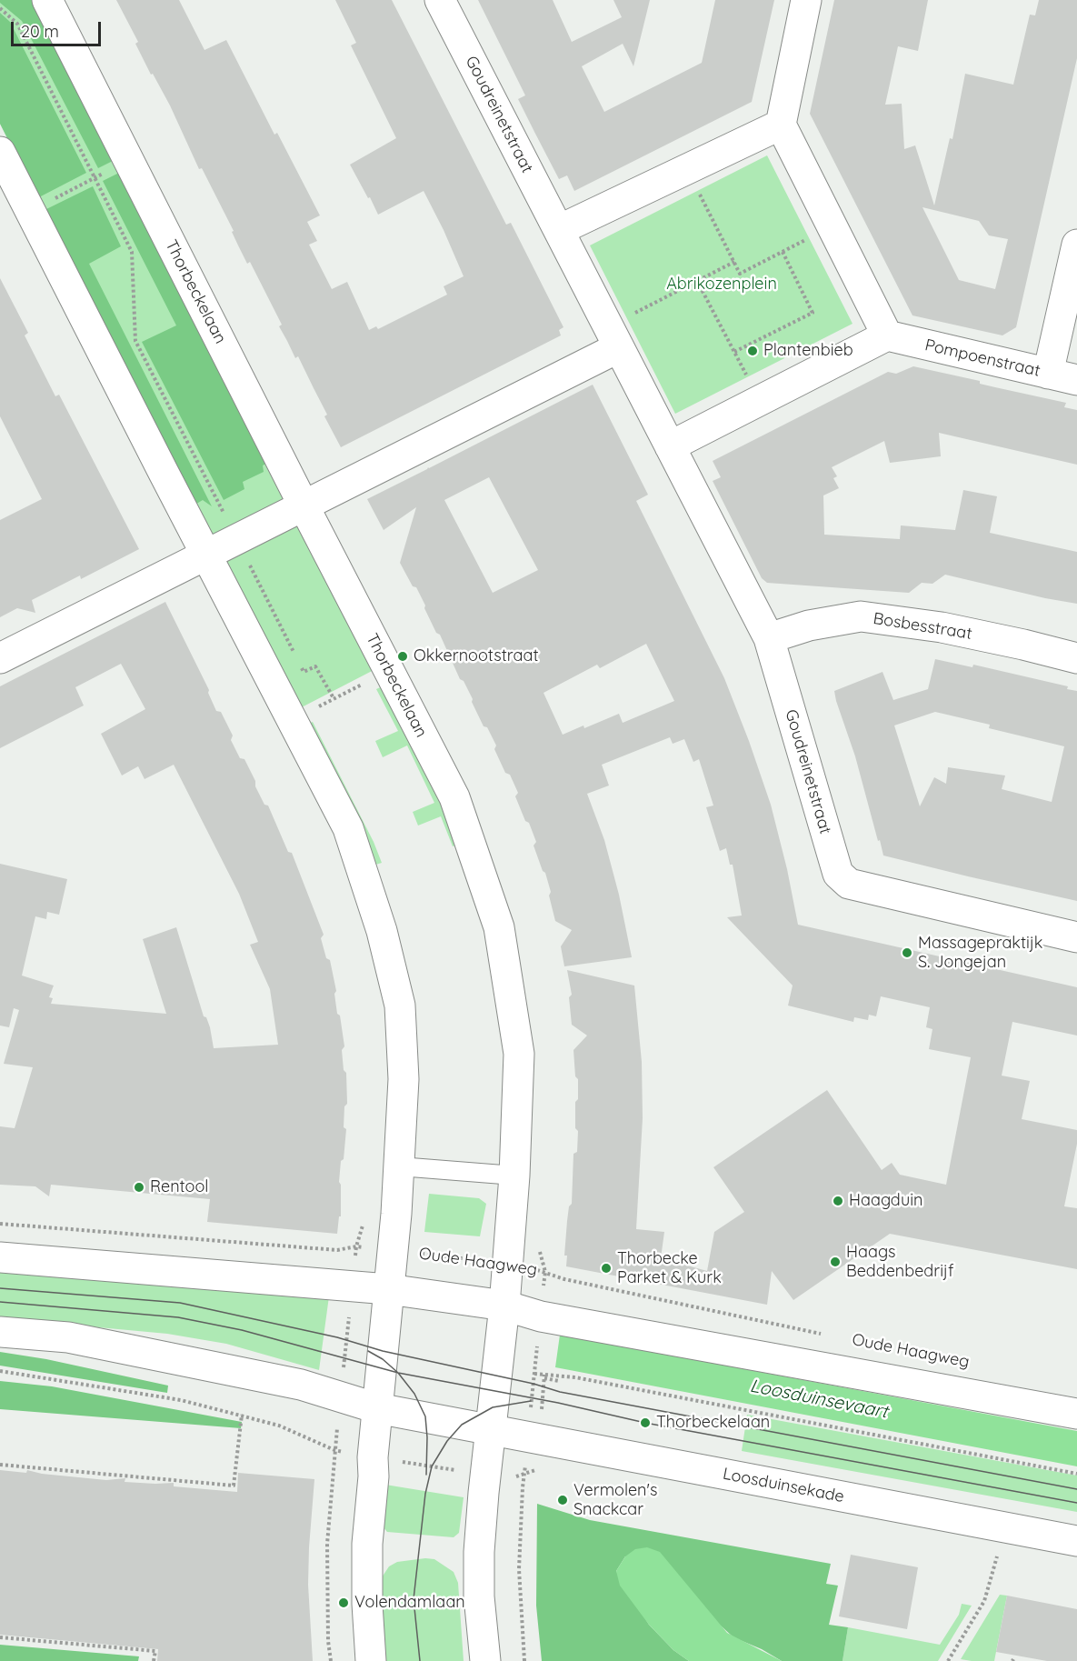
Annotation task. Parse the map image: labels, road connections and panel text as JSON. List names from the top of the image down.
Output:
{
  "streets": {
    "street": [
      "Goudreinetstraat",
      "Thorbeckelaan",
      "Pompoenstraat",
      "Bosbesstraat",
      "Oude Haagweg",
      "Loosduinsekade"
    ]
  },
  "crossings": [
    ["Goudreinetstraat", "Bosbesstraat"],
    ["Thorbeckelaan", "Oude Haagweg"],
    ["Thorbeckelaan", "Loosduinsekade"]
  ],
  "water": ["Loosduinsevaart"],
  "parks": ["Abrikozenplein"],
  "places": [
    "Plantenbieb",
    "Okkernootstraat",
    "Massagepraktijk S. Jongejan",
    "Rentool",
    "Haagduin",
    "Haags Beddenbedrijf",
    "Thorbecke Parket & Kurk",
    "Thorbeckelaan",
    "Vermolen's Snackcar",
    "Volendamlaan"
  ],
  "scale_bar": "20 m"
}
